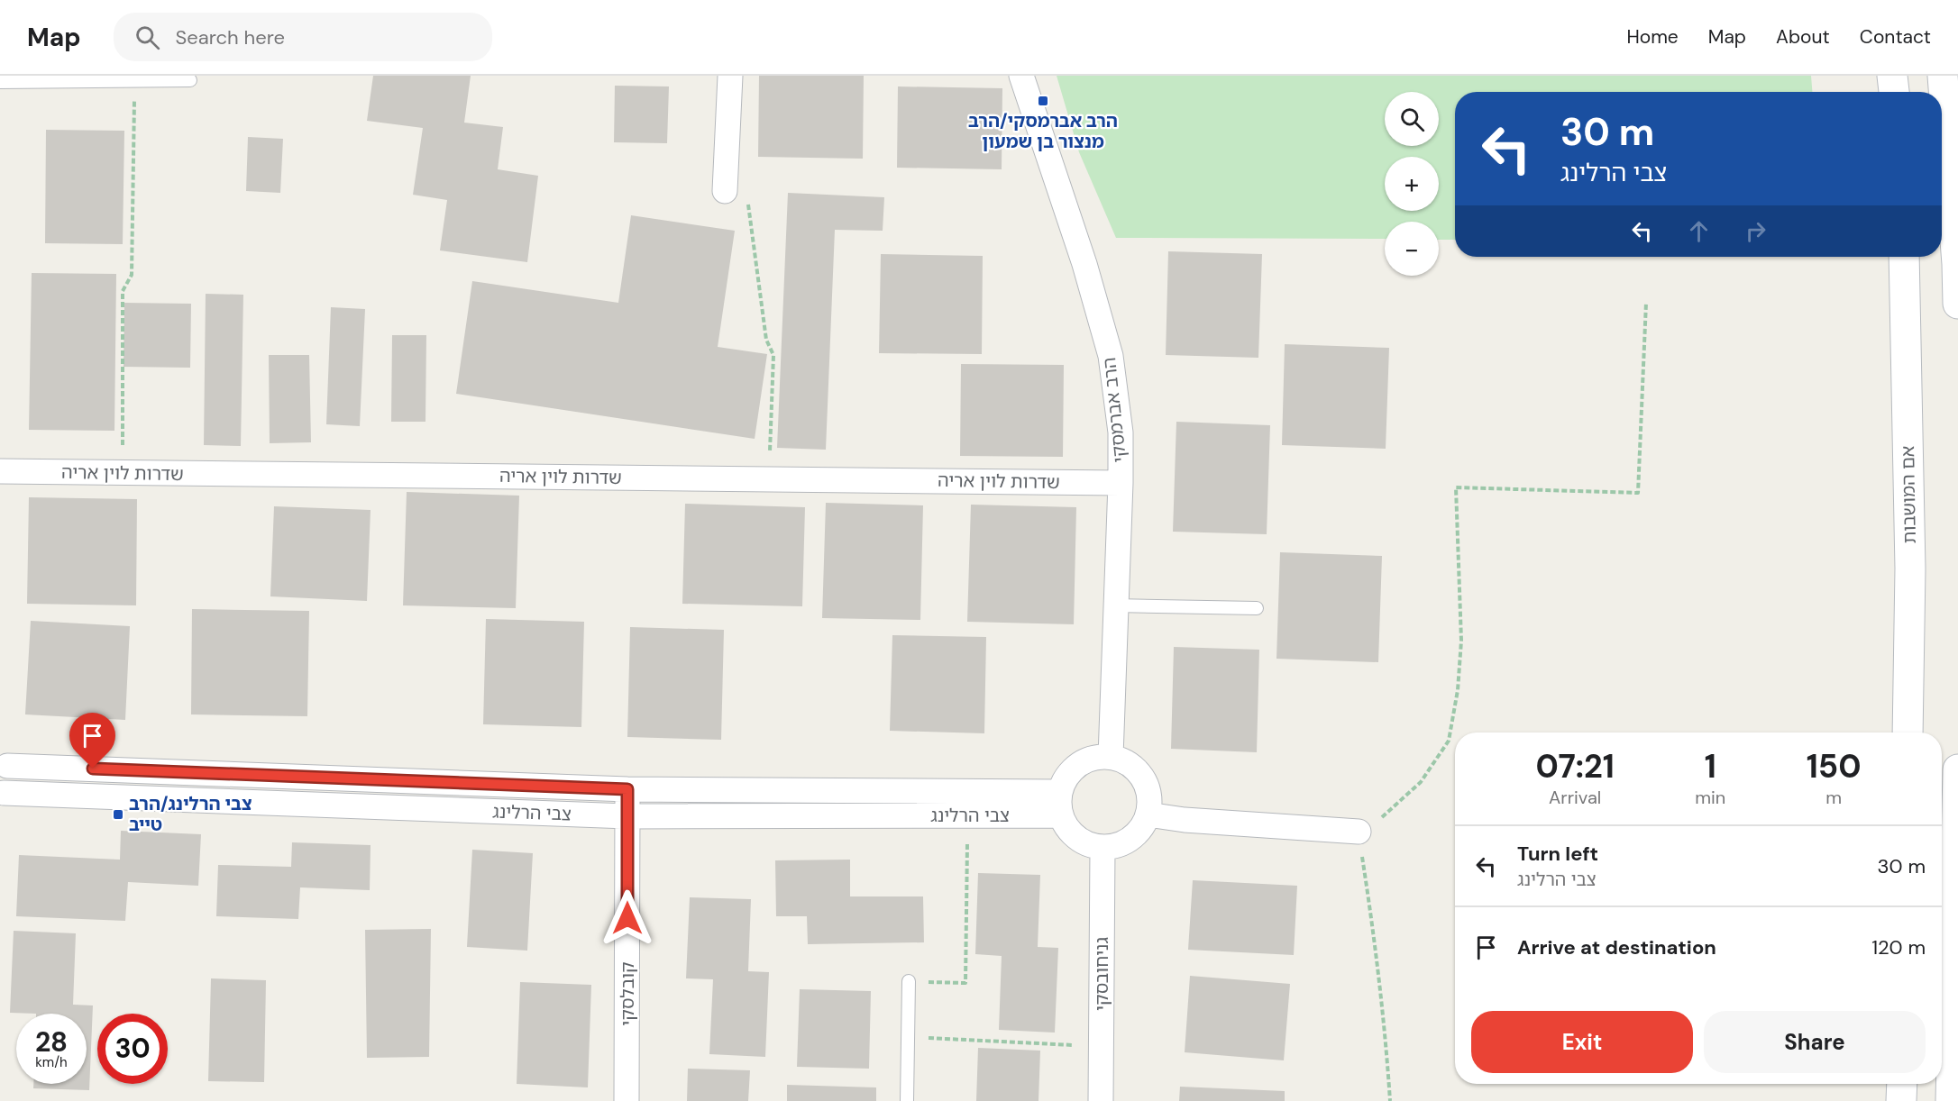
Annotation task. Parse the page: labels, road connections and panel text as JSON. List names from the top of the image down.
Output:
{
  "streets": {
    "main road": ["אם המושבות"],
    "street": [
      "הרב אברמסקי",
      "שדרות לוין אריה",
      "צבי הרלינג",
      "גניחובסקי",
      "קובלסקי"
    ]
  },
  "crossings": [
    ["הרב אברמסקי", "שדרות לוין אריה"],
    ["הרב אברמסקי", "צבי הרלינג"],
    ["הרב אברמסקי", "גניחובסקי"],
    ["צבי הרלינג", "גניחובסקי"],
    ["צבי הרלינג", "קובלסקי"]
  ],
  "places": {
    "transit": ["הרב אברמסקי/הרב מנצור בן שמעון", "צבי הרלינג/הרב טייב"]
  },
  "page": {
    "header": "Map",
    "search": "Search here",
    "nav": [
      "Home",
      "Map",
      "About",
      "Contact"
    ],
    "map_buttons": ["+", "−"],
    "turn": ["30 m", "צבי הרלינג"],
    "eta": [
      "07:21",
      "Arrival",
      "1",
      "min",
      "150",
      "m"
    ],
    "list": [
      {
        "name": "Turn left",
        "note": "צבי הרלינג",
        "value": "30 m"
      },
      {
        "name": "Arrive at destination",
        "value": "120 m"
      }
    ],
    "buttons": ["Exit", "Share"],
    "speed": "28 km/h",
    "limit": "30"
  }
}
